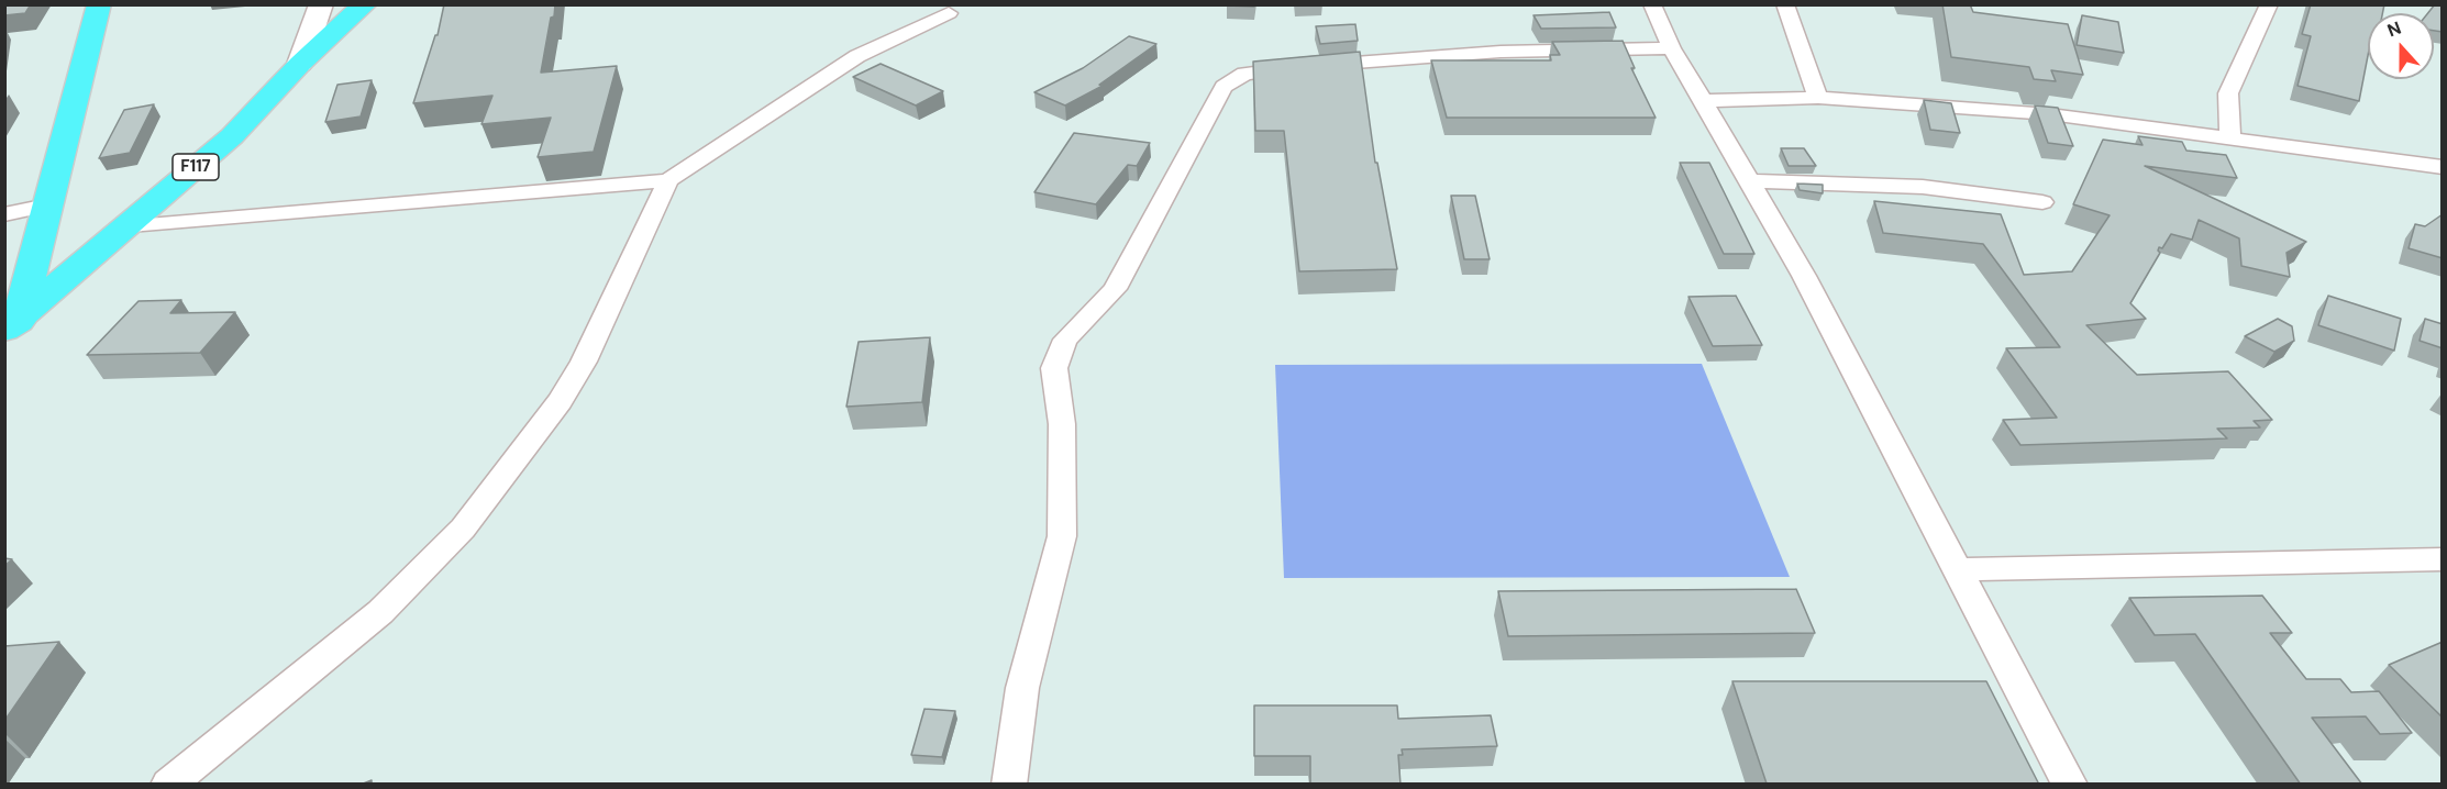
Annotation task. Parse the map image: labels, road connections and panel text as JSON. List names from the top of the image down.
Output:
{
  "streets": {
    "main road": ["F117"]
  },
  "north": "top"
}
